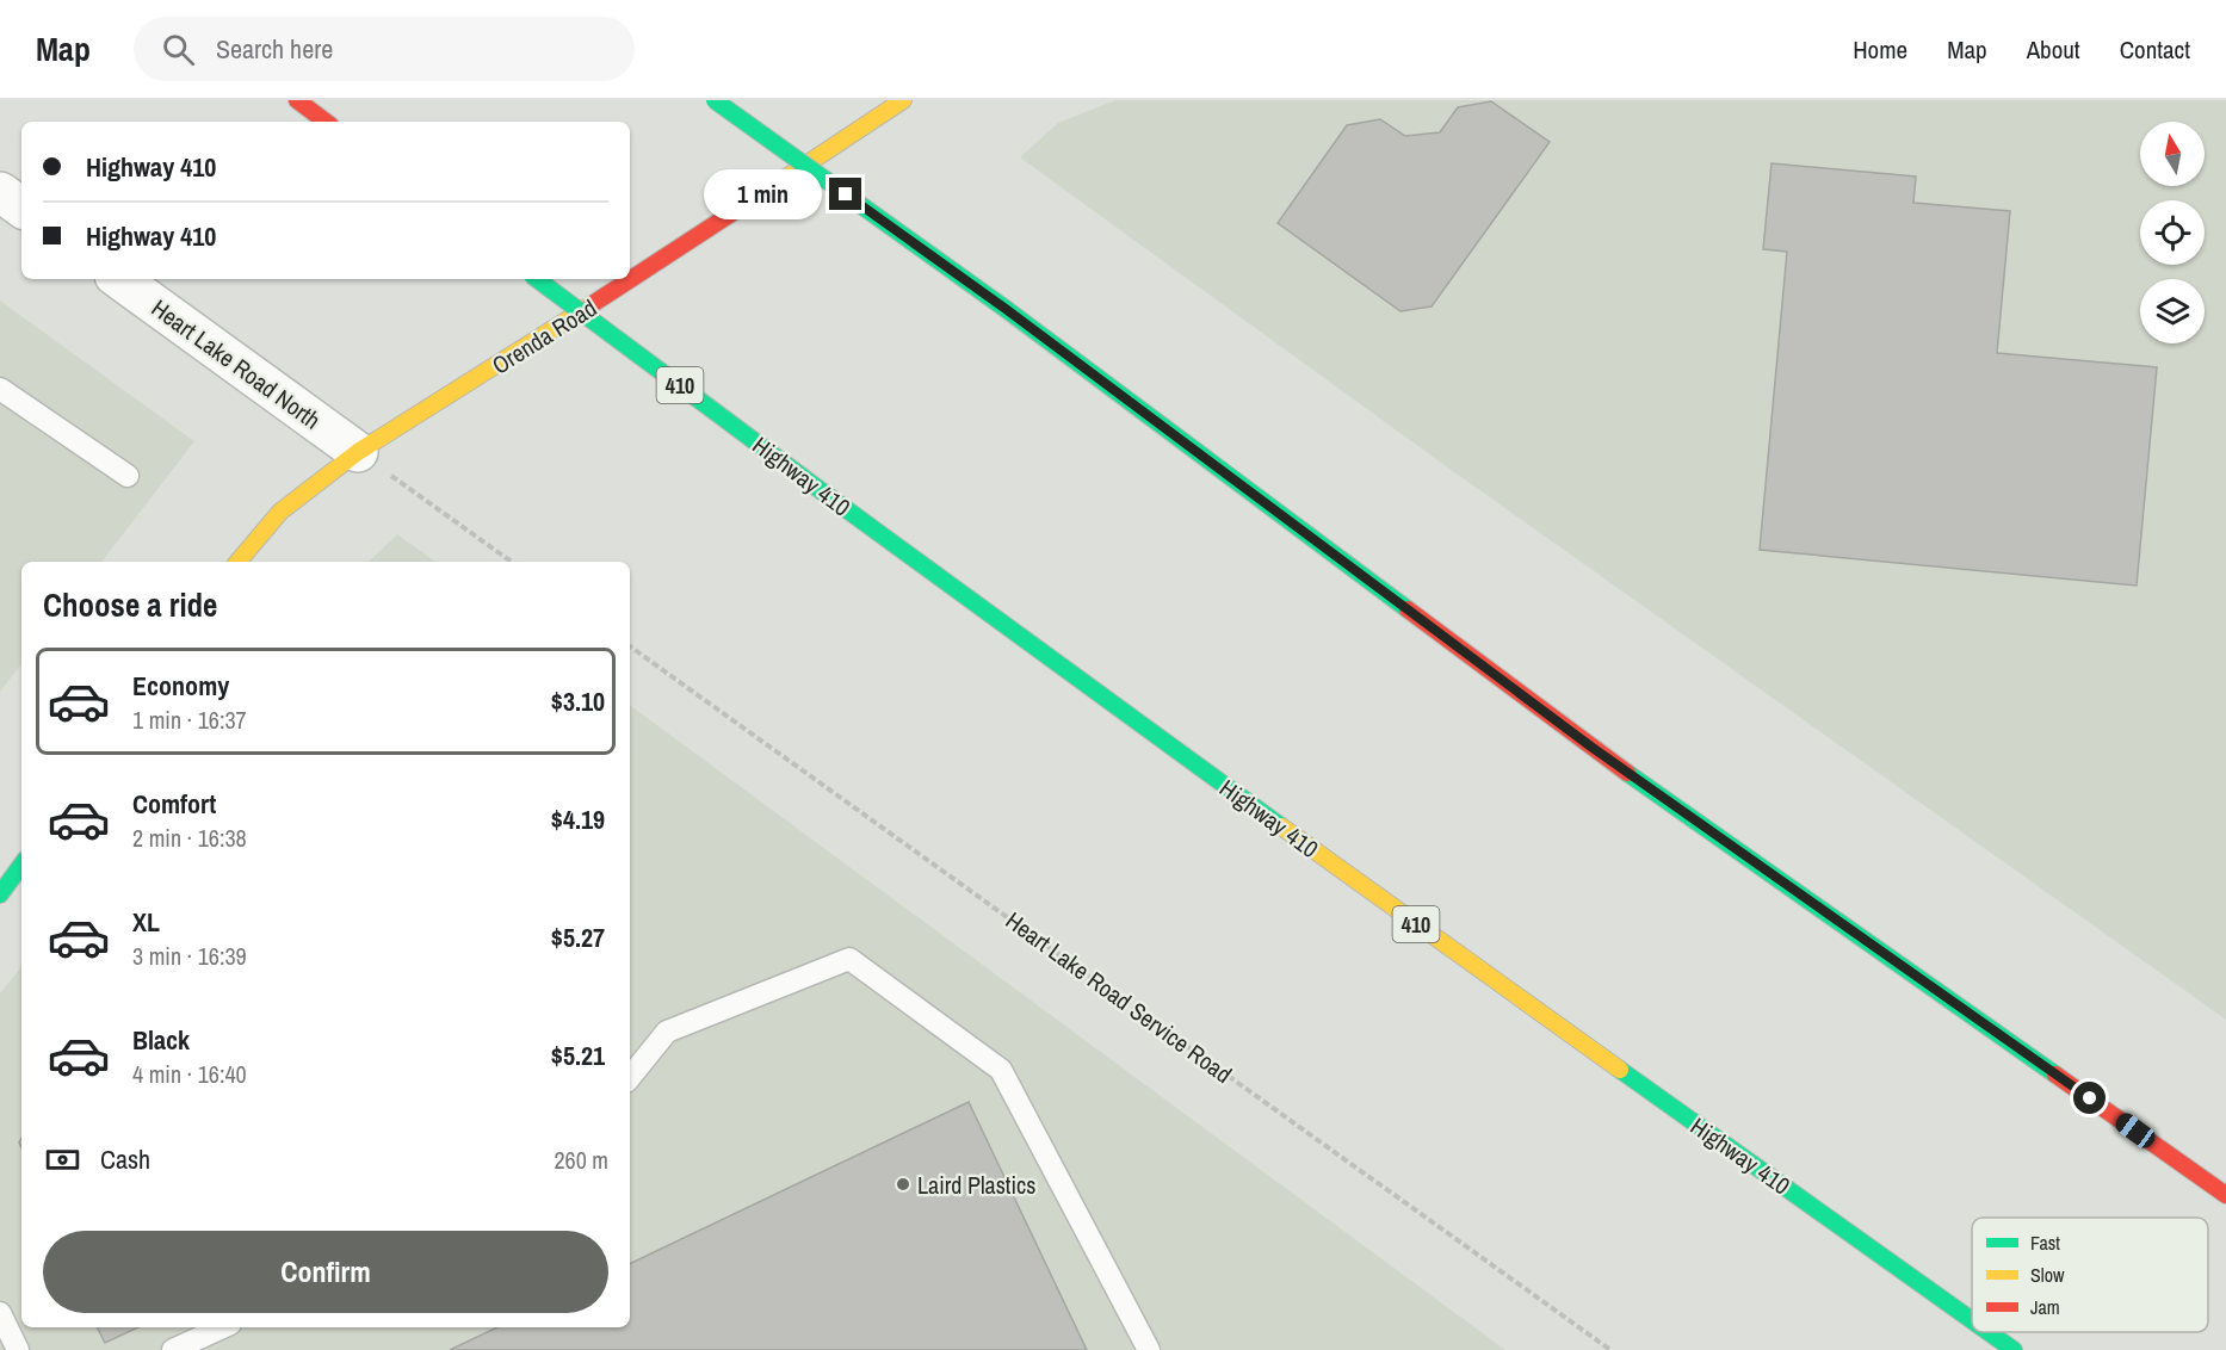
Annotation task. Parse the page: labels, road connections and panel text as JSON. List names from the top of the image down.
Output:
{
  "streets": {
    "main road": ["Orenda Road", "410", "Highway 410"],
    "street": ["Heart Lake Road North"],
    "path": ["Heart Lake Road Service Road"]
  },
  "crossings": [
    ["Orenda Road", "Heart Lake Road North"]
  ],
  "places": ["Laird Plastics"],
  "legend": ["Fast", "Slow", "Jam"],
  "north": "top",
  "page": {
    "header": "Map",
    "search": "Search here",
    "nav": [
      "Home",
      "Map",
      "About",
      "Contact"
    ],
    "banner": ["Highway 410", "Highway 410"],
    "bubble": "1 min",
    "heading": "Choose a ride",
    "list": [
      {
        "name": "Economy",
        "note": "1 min · 16:37",
        "value": "$3.10"
      },
      {
        "name": "Comfort",
        "note": "2 min · 16:38",
        "value": "$4.19"
      },
      {
        "name": "XL",
        "note": "3 min · 16:39",
        "value": "$5.27"
      },
      {
        "name": "Black",
        "note": "4 min · 16:40",
        "value": "$5.21"
      }
    ],
    "pay": ["Cash", "260 m"],
    "buttons": "Confirm"
  }
}
